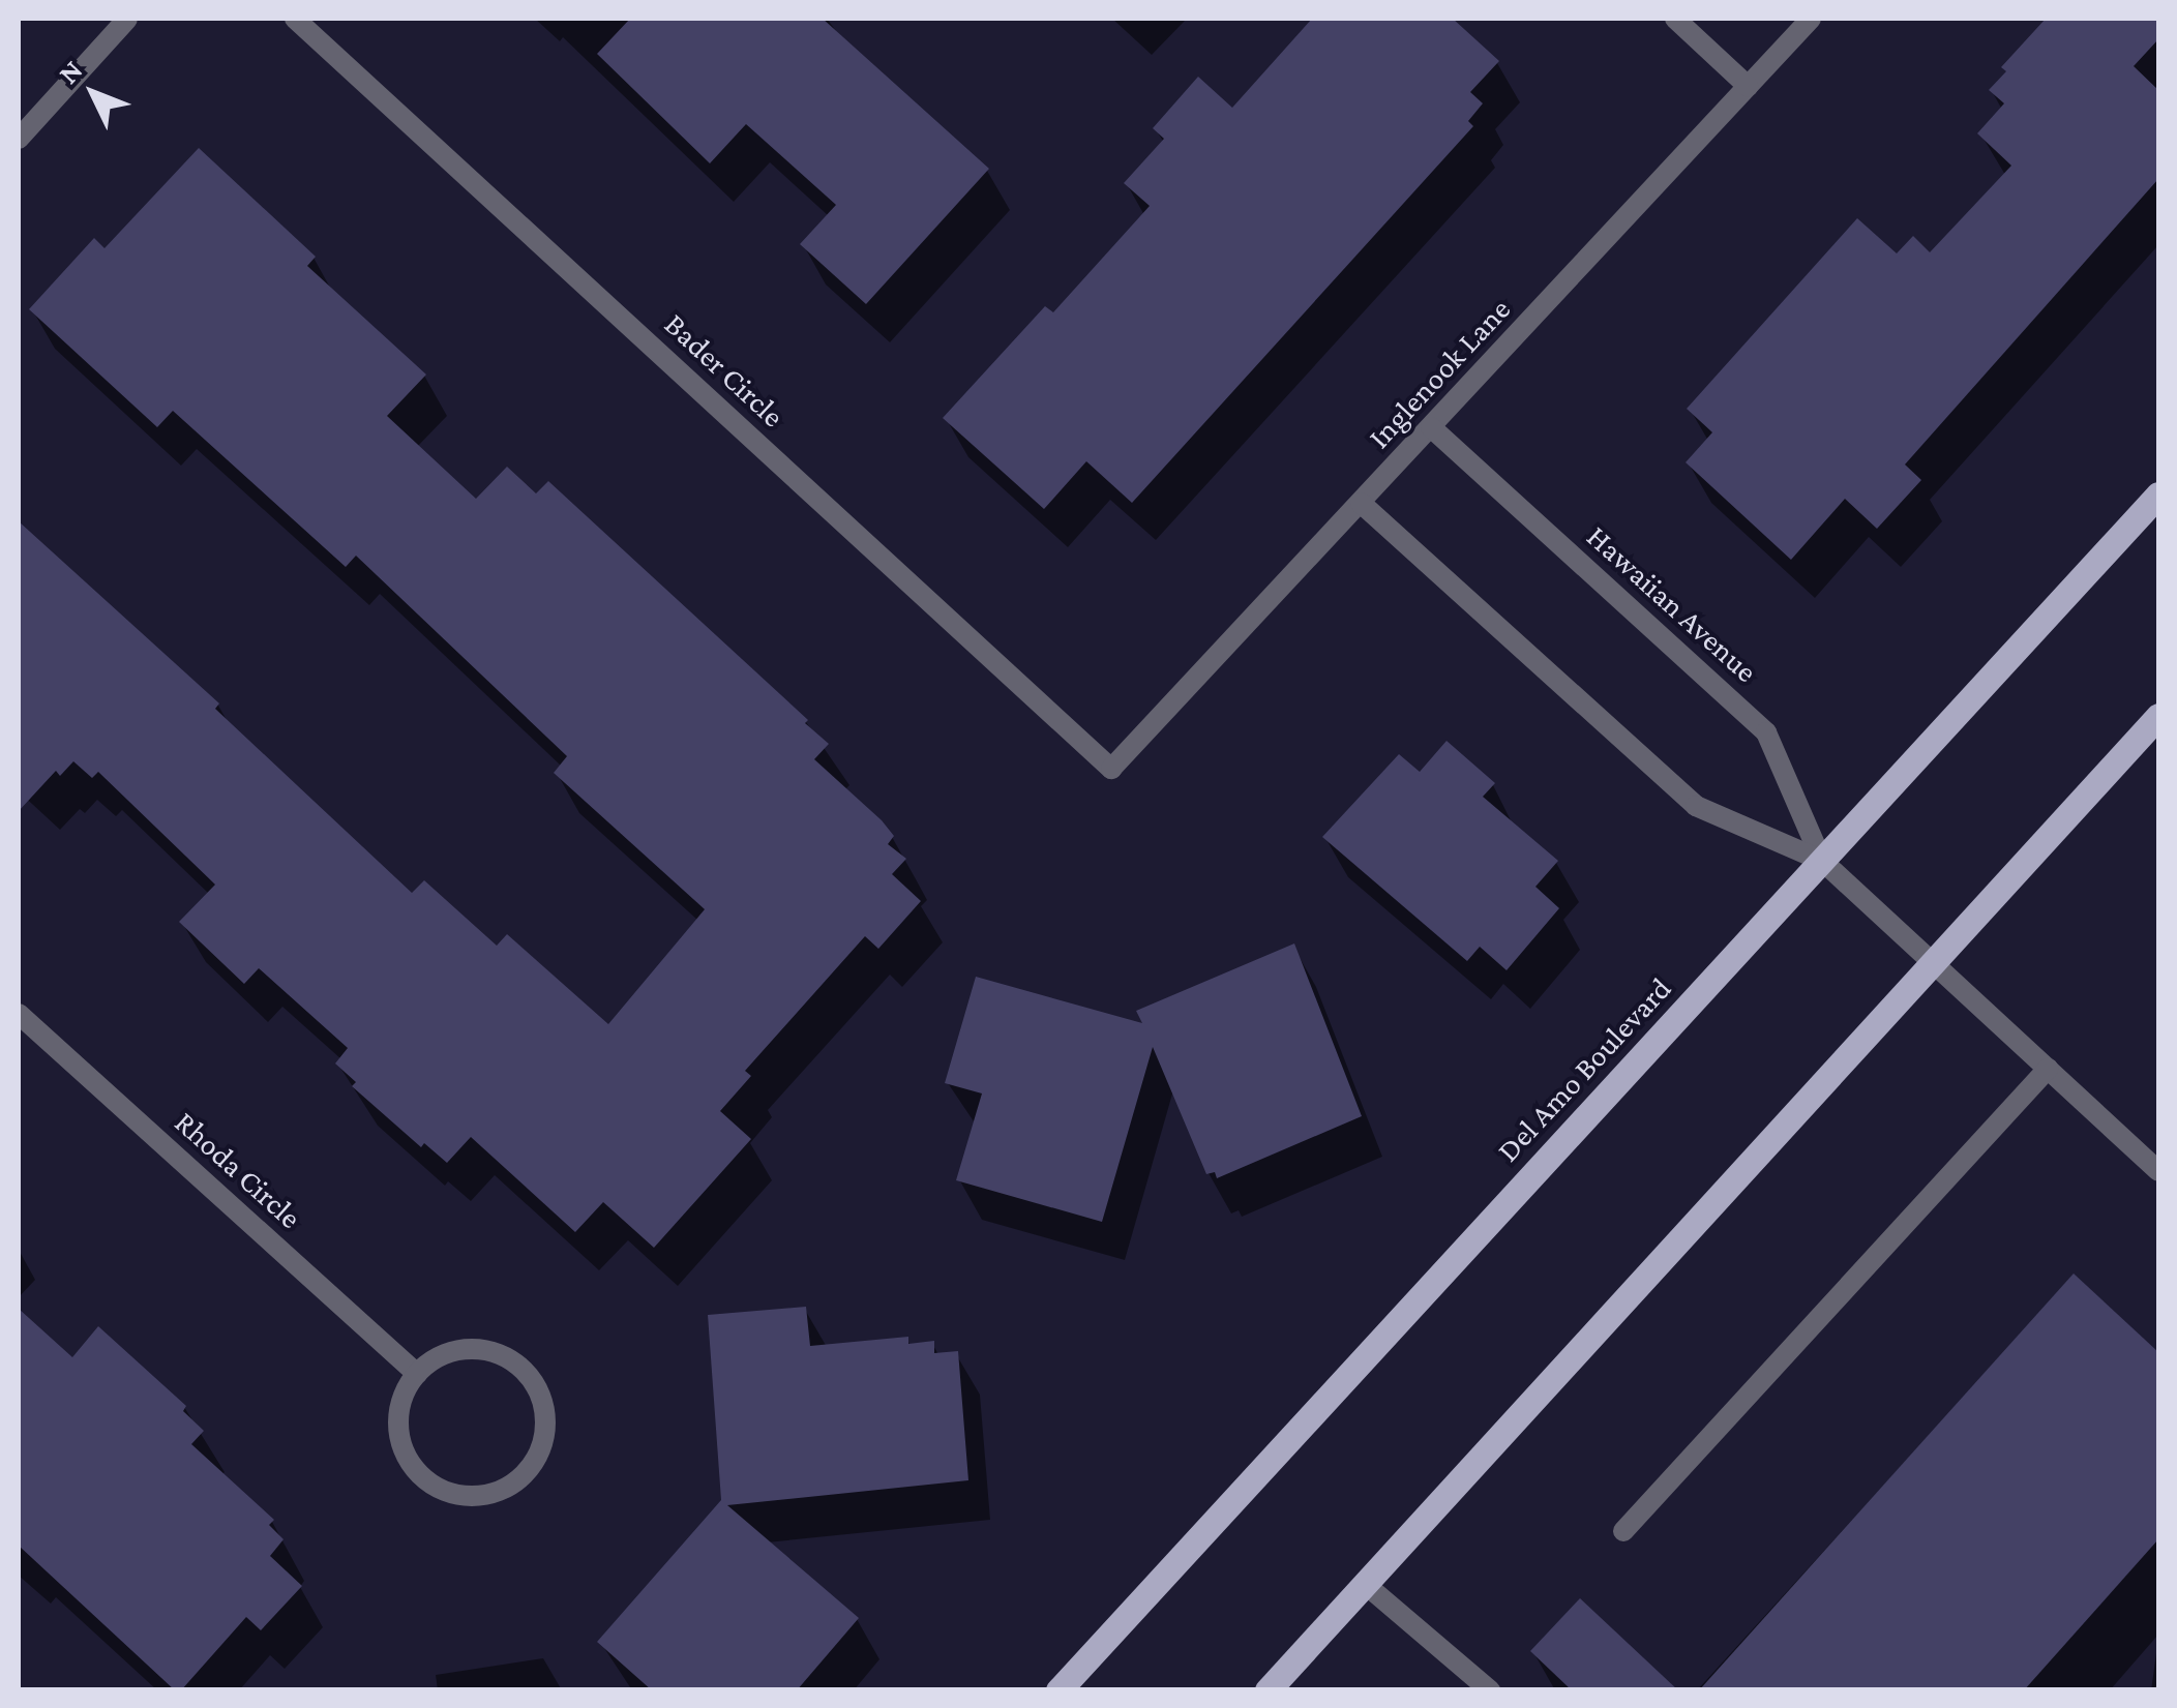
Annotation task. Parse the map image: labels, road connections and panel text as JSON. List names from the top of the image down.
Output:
{
  "streets": {
    "main road": ["Del Amo Boulevard"],
    "street": [
      "Bader Circle",
      "Inglenook Lane",
      "Hawaiian Avenue",
      "Rhoda Circle"
    ]
  },
  "crossings": [
    ["Bader Circle", "Inglenook Lane"],
    ["Inglenook Lane", "Hawaiian Avenue"],
    ["Hawaiian Avenue", "Del Amo Boulevard"]
  ],
  "north": "top left"
}
